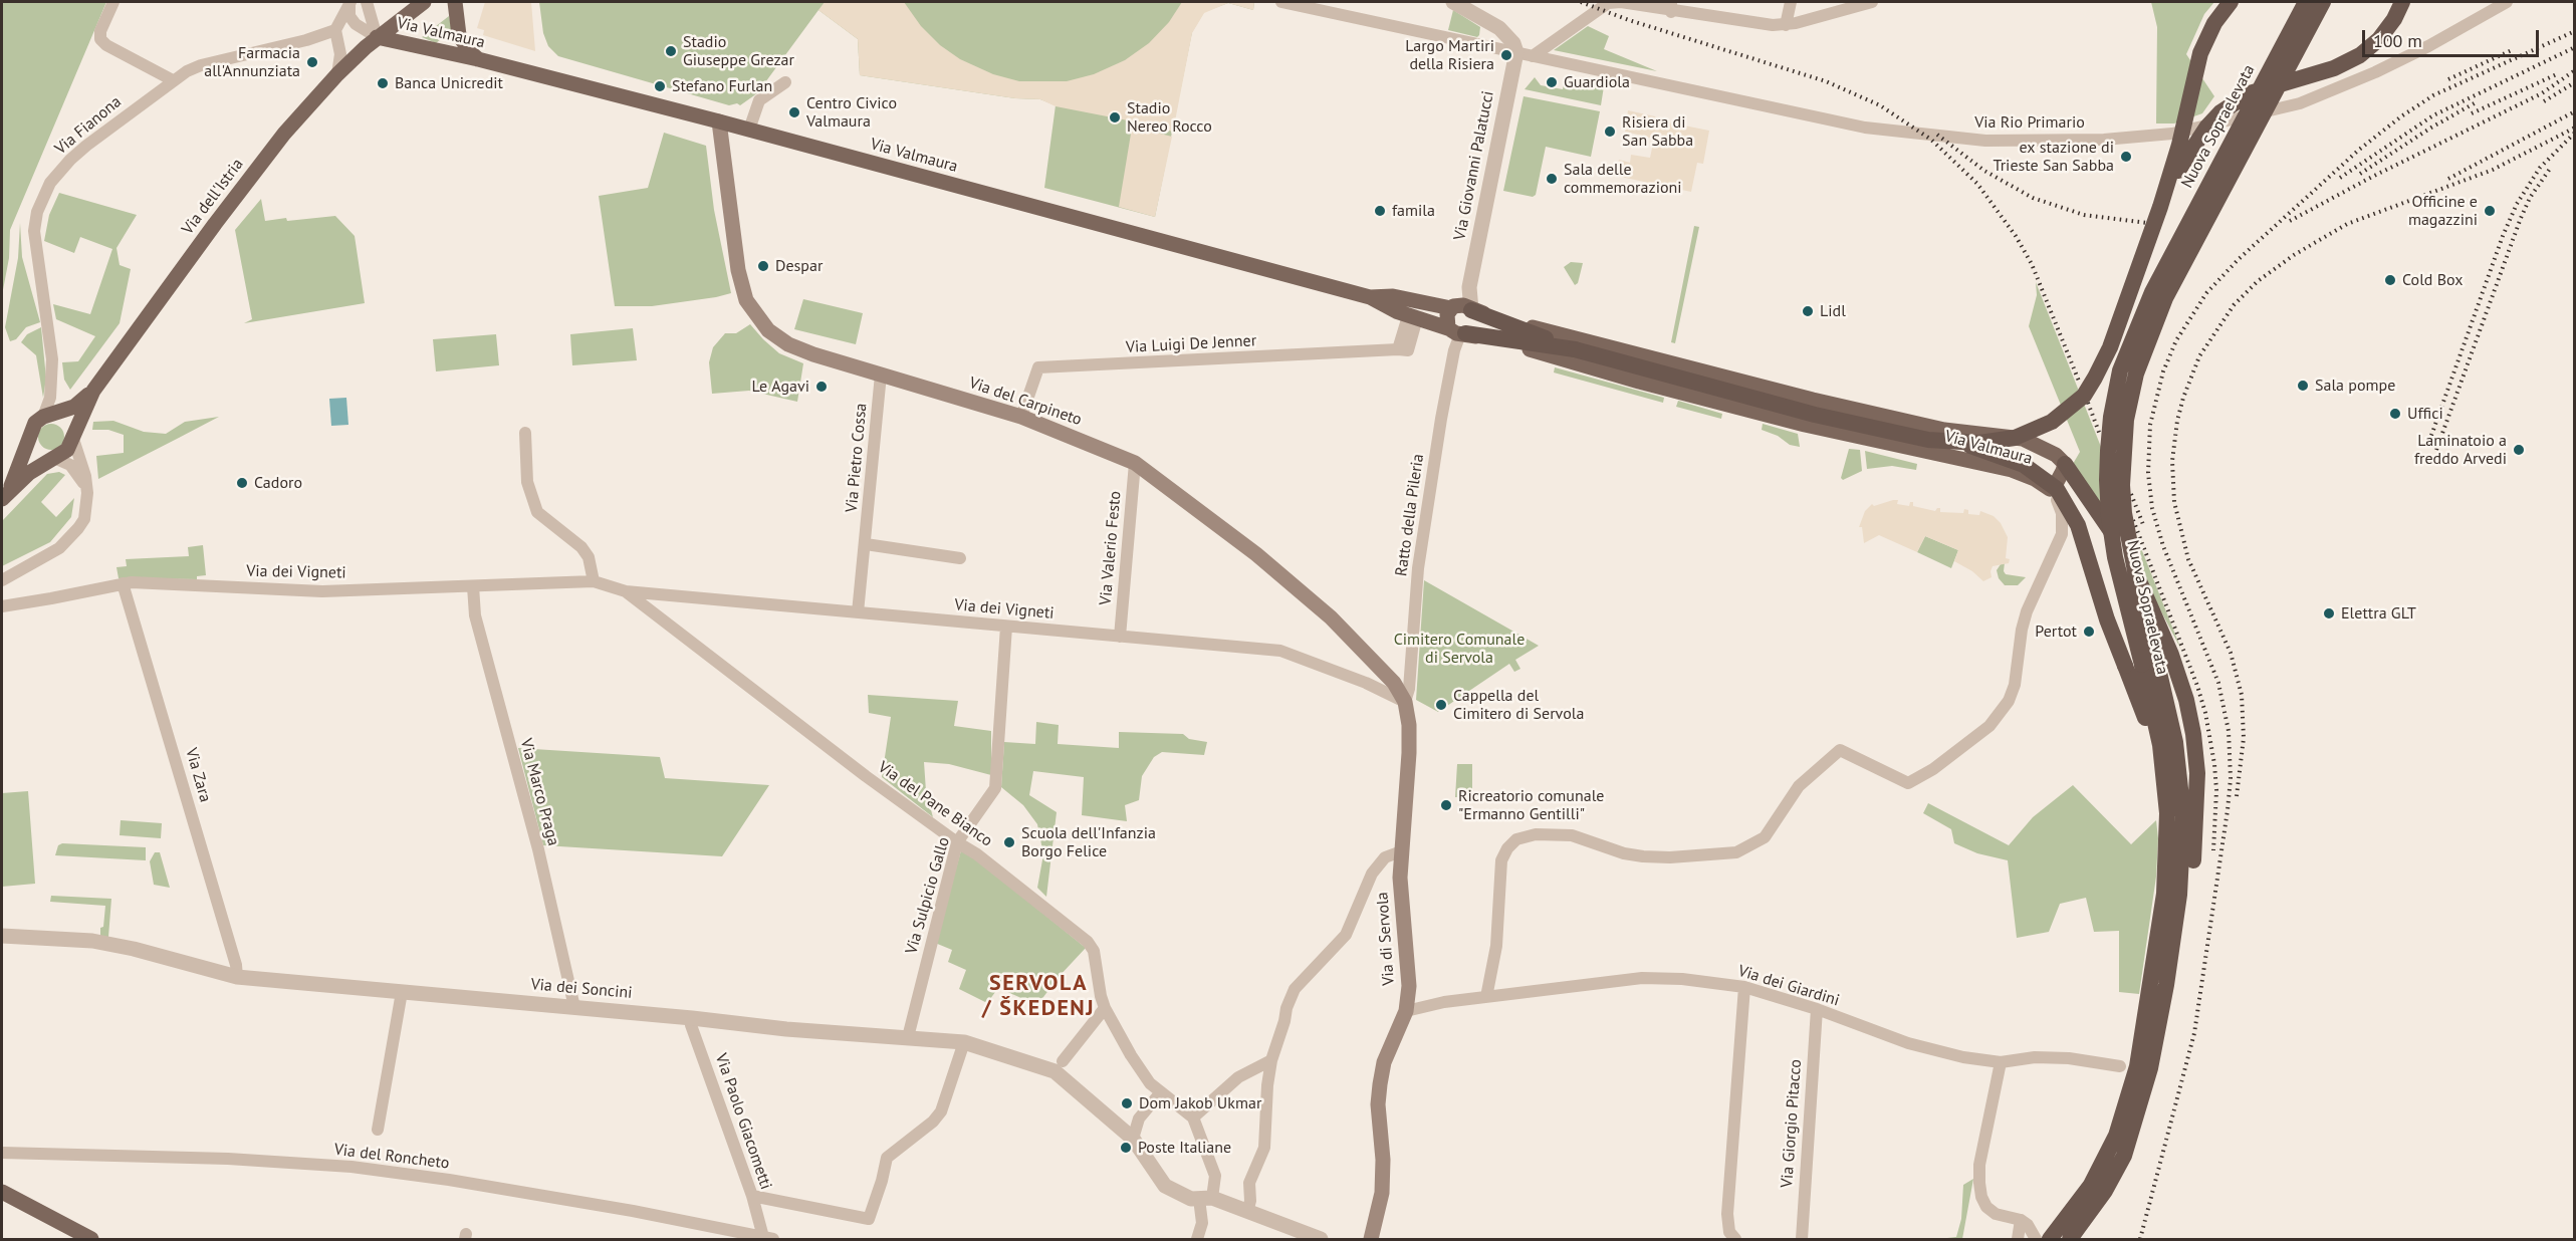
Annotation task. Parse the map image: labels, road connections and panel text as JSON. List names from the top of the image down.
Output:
{
  "streets": {
    "highway": ["Nuova Sopraelevata"],
    "main road": [
      "Via Valmaura",
      "Via dell'Istria",
      "Via del Carpineto",
      "Via di Servola"
    ],
    "street": [
      "Via Rio Primario",
      "Via Fianona",
      "Via Giovanni Palatucci",
      "Via Luigi De Jenner",
      "Via Pietro Cossa",
      "Ratto della Pileria",
      "Via Valerio Festo",
      "Via dei Vigneti",
      "Via Zara",
      "Via Marco Praga",
      "Via del Pane Bianco",
      "Via Sulpicio Gallo",
      "Via dei Giardini",
      "Via dei Soncini",
      "Via Paolo Giacometti",
      "Via Giorgio Pitacco",
      "Via del Roncheto"
    ]
  },
  "crossings": [
    ["Via Valmaura", "Via Giovanni Palatucci"],
    ["Via Valmaura", "Via dell'Istria"],
    ["Via Valmaura", "Via Luigi De Jenner"],
    ["Via Valmaura", "Via del Carpineto"],
    ["Via Valmaura", "Ratto della Pileria"],
    ["Via Fianona", "Via dell'Istria"],
    ["Via Luigi De Jenner", "Via del Carpineto"],
    ["Via del Carpineto", "Via Pietro Cossa"],
    ["Via del Carpineto", "Ratto della Pileria"],
    ["Via del Carpineto", "Via Valerio Festo"],
    ["Via del Carpineto", "Via dei Vigneti"],
    ["Via del Carpineto", "Via di Servola"],
    ["Via Pietro Cossa", "Via dei Vigneti"],
    ["Ratto della Pileria", "Via dei Vigneti"],
    ["Ratto della Pileria", "Via di Servola"],
    ["Via Valerio Festo", "Via dei Vigneti"],
    ["Via dei Vigneti", "Via Zara"],
    ["Via dei Vigneti", "Via Marco Praga"],
    ["Via dei Vigneti", "Via del Pane Bianco"],
    ["Via dei Vigneti", "Via Sulpicio Gallo"],
    ["Via dei Vigneti", "Via di Servola"],
    ["Via Zara", "Via dei Soncini"],
    ["Via Marco Praga", "Via dei Soncini"],
    ["Via del Pane Bianco", "Via Sulpicio Gallo"],
    ["Via Sulpicio Gallo", "Via dei Soncini"],
    ["Via di Servola", "Via dei Giardini"],
    ["Via dei Giardini", "Via Giorgio Pitacco"],
    ["Via dei Soncini", "Via Paolo Giacometti"],
    ["Via Paolo Giacometti", "Via del Roncheto"]
  ],
  "districts": ["SERVOLA / ŠKEDENJ"],
  "parks": ["Cimitero Comunale di Servola"],
  "places": [
    "Stadio Giuseppe Grezar",
    "Largo Martiri della Risiera",
    "Farmacia all'Annunziata",
    "Guardiola",
    "Banca Unicredit",
    "Stefano Furlan",
    "Centro Civico Valmaura",
    "Stadio Nereo Rocco",
    "Risiera di San Sabba",
    "ex stazione di Trieste San Sabba",
    "Sala delle commemorazioni",
    "famila",
    "Officine e magazzini",
    "Despar",
    "Cold Box",
    "Lidl",
    "Sala pompe",
    "Le Agavi",
    "Uffici",
    "Laminatoio a freddo Arvedi",
    "Cadoro",
    "Elettra GLT",
    "Pertot",
    "Cappella del Cimitero di Servola",
    "Ricreatorio comunale \"Ermanno Gentilli\"",
    "Scuola dell'Infanzia Borgo Felice",
    "Dom Jakob Ukmar",
    "Poste Italiane"
  ],
  "scale_bar": "100 m"
}
